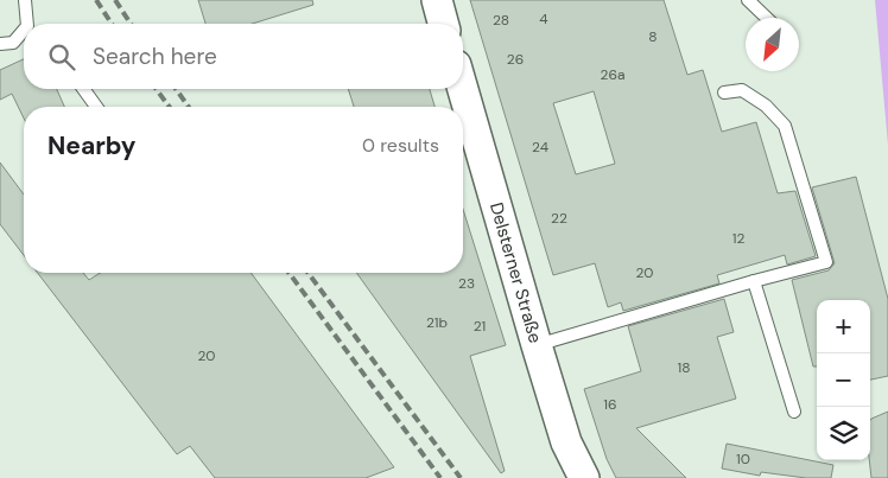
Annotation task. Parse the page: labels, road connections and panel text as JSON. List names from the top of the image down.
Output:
{
  "streets": {
    "street": ["Delsterner Straße"]
  },
  "house_numbers": [
    "4",
    "28",
    "8",
    "26",
    "26a",
    "24",
    "22",
    "12",
    "20",
    "23",
    "21b",
    "21",
    "20",
    "18",
    "16",
    "10"
  ],
  "north": "bottom left",
  "page": {
    "search": "Search here",
    "heading": ["Nearby", "0 results"],
    "map_buttons": ["+", "−"]
  }
}
